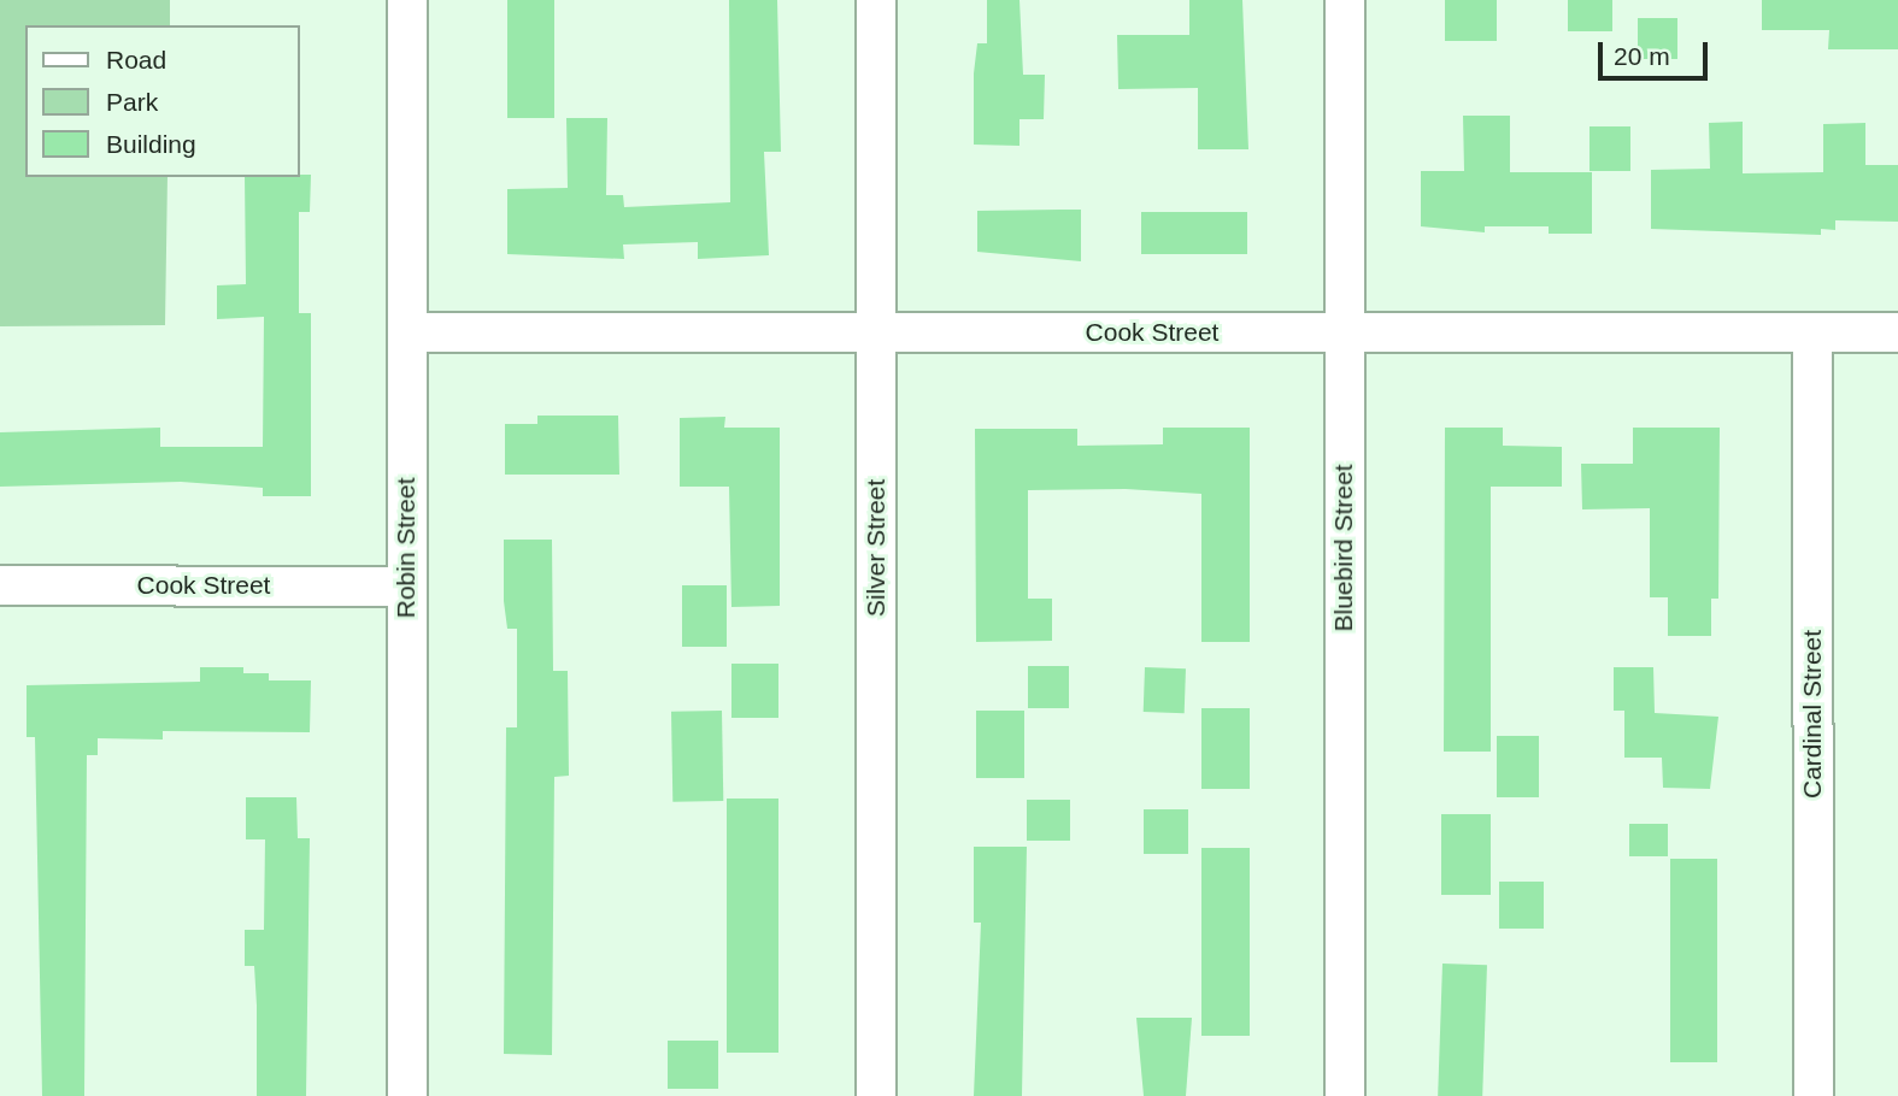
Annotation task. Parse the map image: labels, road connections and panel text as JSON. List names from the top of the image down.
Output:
{
  "streets": {
    "street": [
      "Cook Street",
      "Robin Street",
      "Silver Street",
      "Bluebird Street",
      "Cardinal Street"
    ]
  },
  "crossings": [
    ["Cook Street", "Robin Street"],
    ["Cook Street", "Silver Street"],
    ["Cook Street", "Bluebird Street"],
    ["Cook Street", "Cardinal Street"]
  ],
  "legend": ["Road", "Park", "Building"],
  "scale_bar": "20 m"
}
